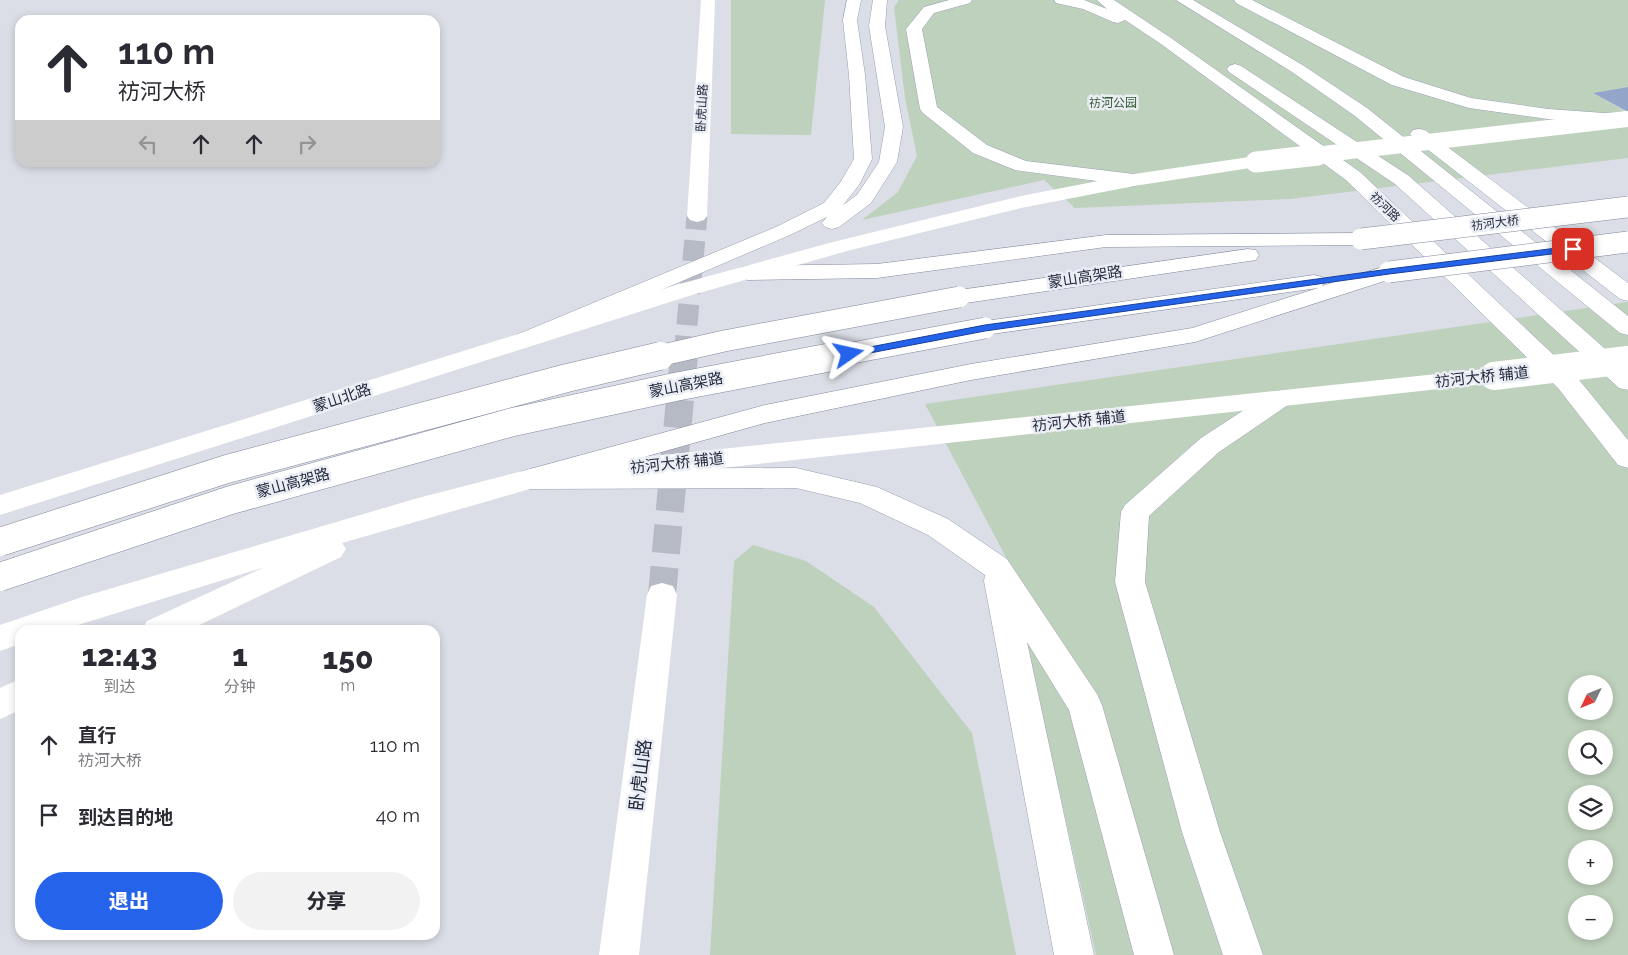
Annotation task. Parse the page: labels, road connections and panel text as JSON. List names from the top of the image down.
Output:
{
  "streets": {
    "main road": [
      "卧虎山路",
      "祊河路",
      "祊河大桥",
      "蒙山高架路",
      "祊河大桥 辅道",
      "蒙山北路"
    ]
  },
  "crossings": [
    ["祊河大桥", "蒙山高架路"]
  ],
  "parks": ["祊河公园"],
  "north": "bottom left",
  "page": {
    "turn": ["110 m", "祊河大桥"],
    "eta": [
      "12:43",
      "到达",
      "1",
      "分钟",
      "150",
      "m"
    ],
    "map_buttons": ["+", "−"],
    "list": [
      {
        "name": "直行",
        "note": "祊河大桥",
        "value": "110 m"
      },
      {
        "name": "到达目的地",
        "value": "40 m"
      }
    ],
    "buttons": ["退出", "分享"]
  }
}
